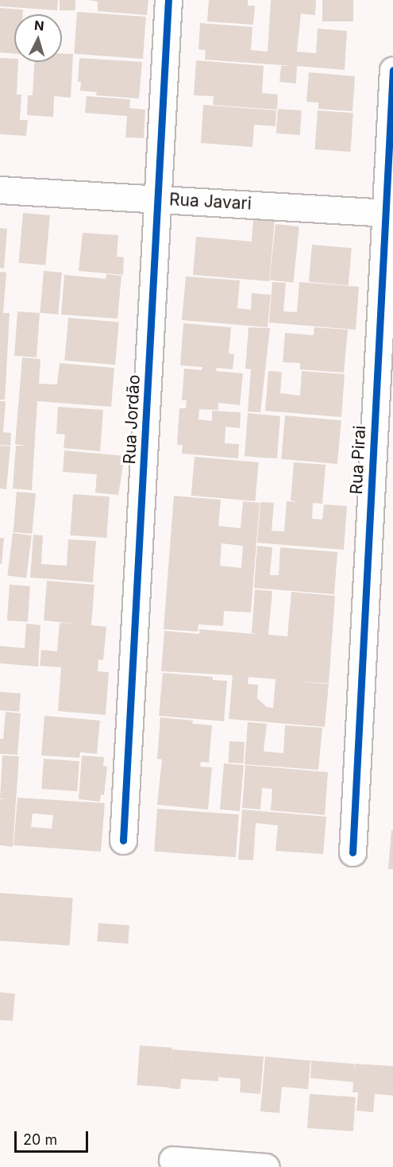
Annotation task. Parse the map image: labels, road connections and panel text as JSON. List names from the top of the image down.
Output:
{
  "streets": {
    "street": ["Rua Javari", "Rua Jordão", "Rua Pirai"]
  },
  "crossings": [
    ["Rua Javari", "Rua Jordão"],
    ["Rua Javari", "Rua Pirai"]
  ],
  "scale_bar": "20 m",
  "north": "top"
}
